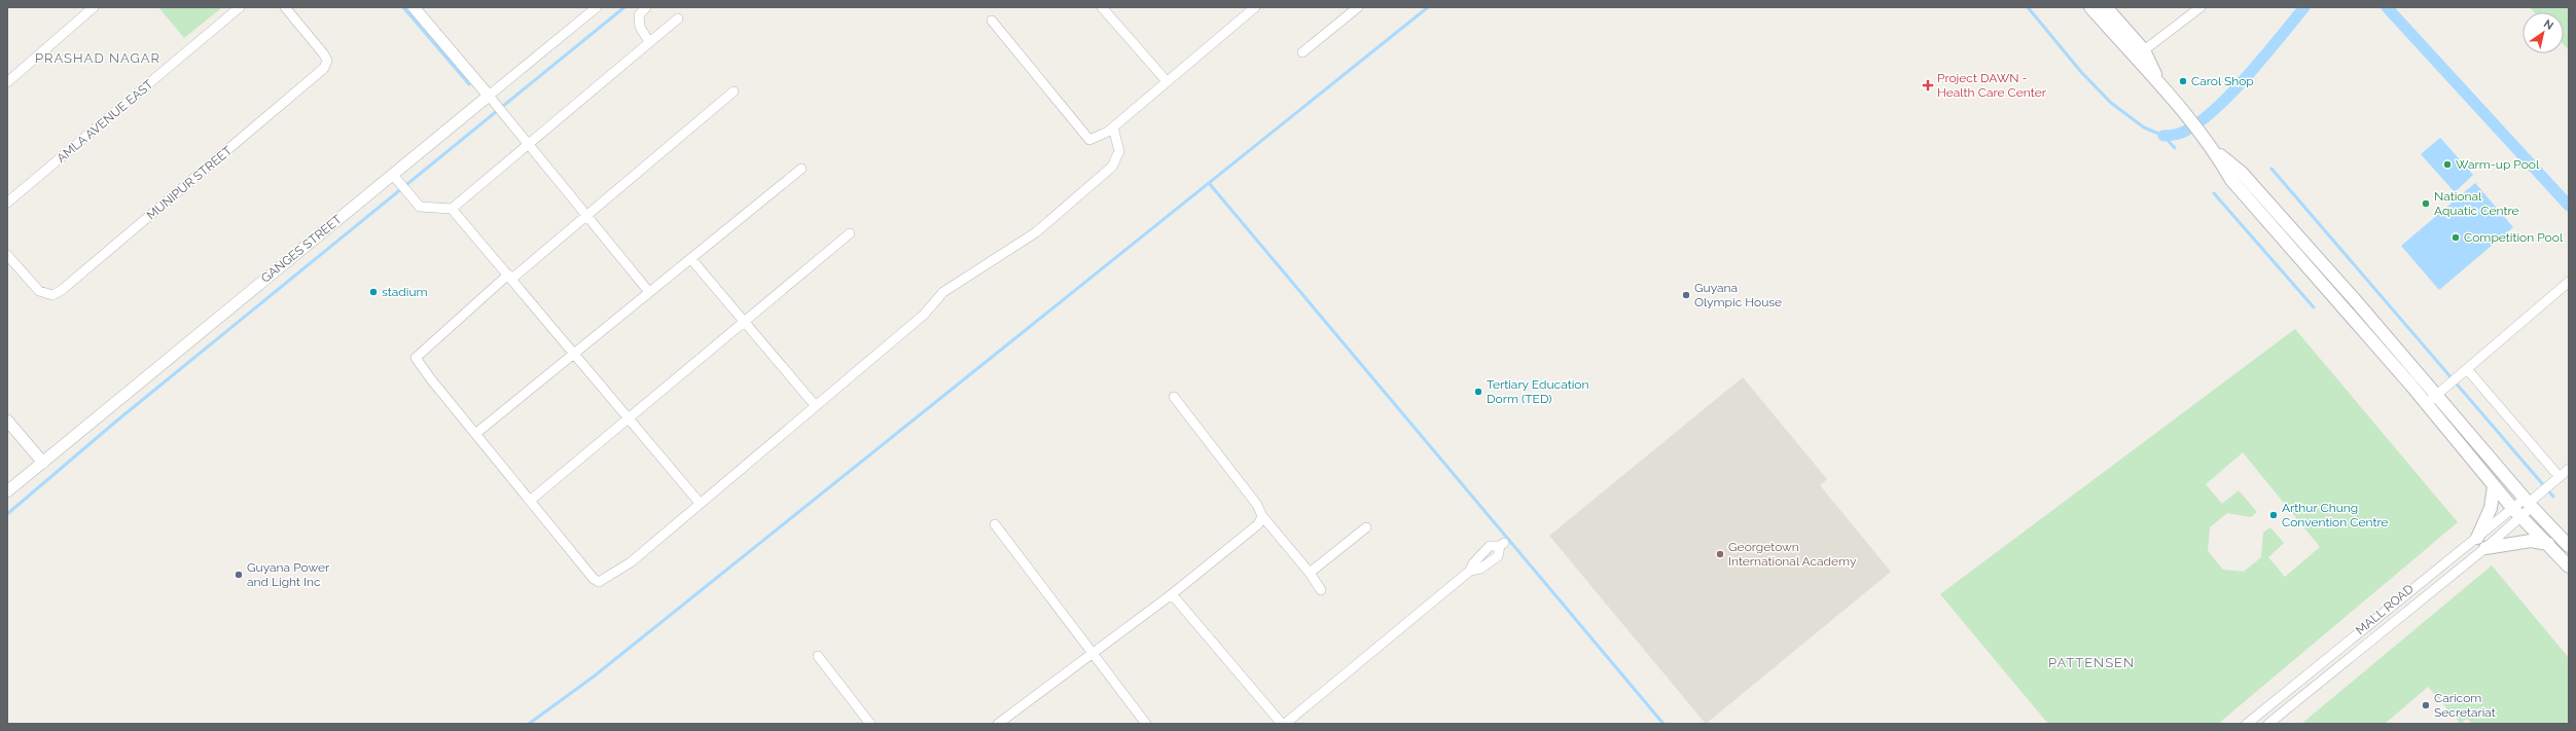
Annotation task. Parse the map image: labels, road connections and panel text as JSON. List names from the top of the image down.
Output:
{
  "streets": {
    "street": [
      "AMLA AVENUE EAST",
      "MUNIPUR STREET",
      "GANGES STREET",
      "MALL ROAD"
    ]
  },
  "districts": ["PRASHAD NAGAR", "PATTENSEN"],
  "places": {
    "other": [
      "Carol Shop",
      "Warm-up Pool",
      "National Aquatic Centre",
      "Competition Pool",
      "stadium",
      "Guyana Olympic House",
      "Tertiary Education Dorm (TED)",
      "Arthur Chung Convention Centre",
      "Georgetown International Academy",
      "Guyana Power and Light Inc",
      "Caricom Secretariat"
    ],
    "health": ["Project DAWN - Health Care Center"]
  },
  "north": "top right"
}
